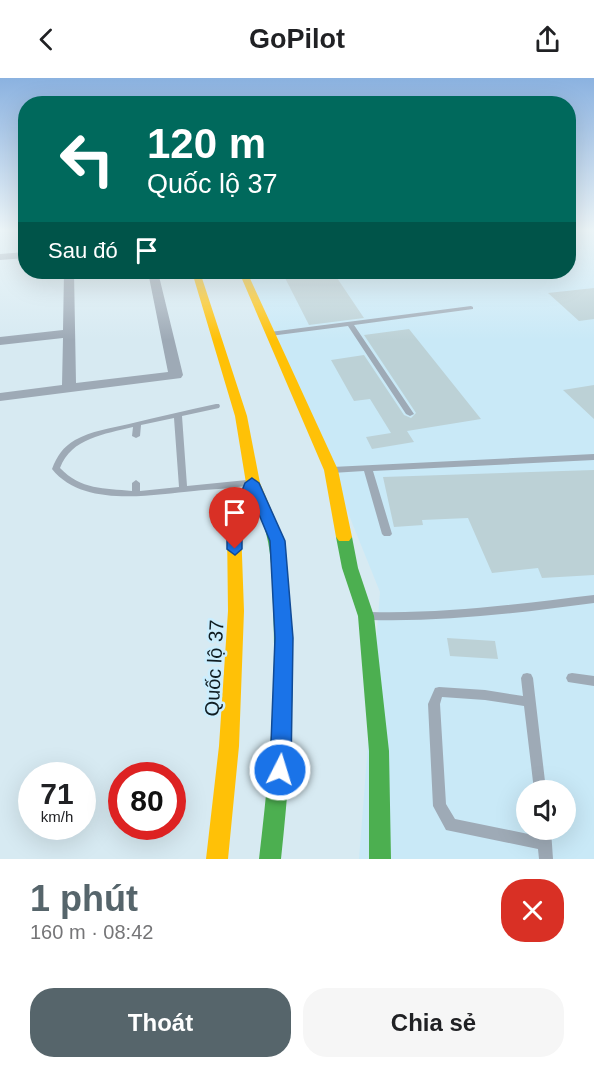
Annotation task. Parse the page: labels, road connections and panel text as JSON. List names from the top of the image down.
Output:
{
  "streets": {
    "main road": ["Quốc lộ 37"]
  },
  "page": {
    "header": "GoPilot",
    "turn": ["120 m", "Quốc lộ 37"],
    "then": "Sau đó",
    "speed": "71 km/h",
    "limit": "80",
    "heading": ["1 phút", "160 m · 08:42"],
    "buttons": ["Thoát", "Chia sẻ"]
  }
}
